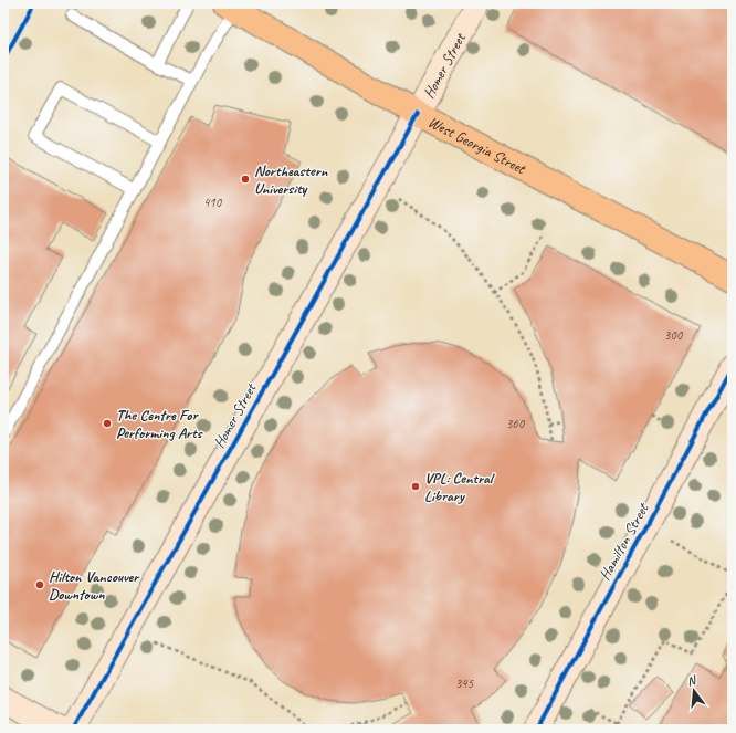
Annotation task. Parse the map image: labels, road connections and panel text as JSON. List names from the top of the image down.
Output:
{
  "streets": {
    "main road": ["West Georgia Street"],
    "street": ["Homer Street", "Hamilton Street"]
  },
  "crossings": [
    ["Homer Street", "West Georgia Street"]
  ],
  "places": [
    "Northeastern University",
    "The Centre For Performing Arts",
    "VPL: Central Library",
    "Hilton Vancouver Downtown"
  ],
  "house_numbers": [
    "410",
    "300",
    "360",
    "345"
  ],
  "north": "top"
}
